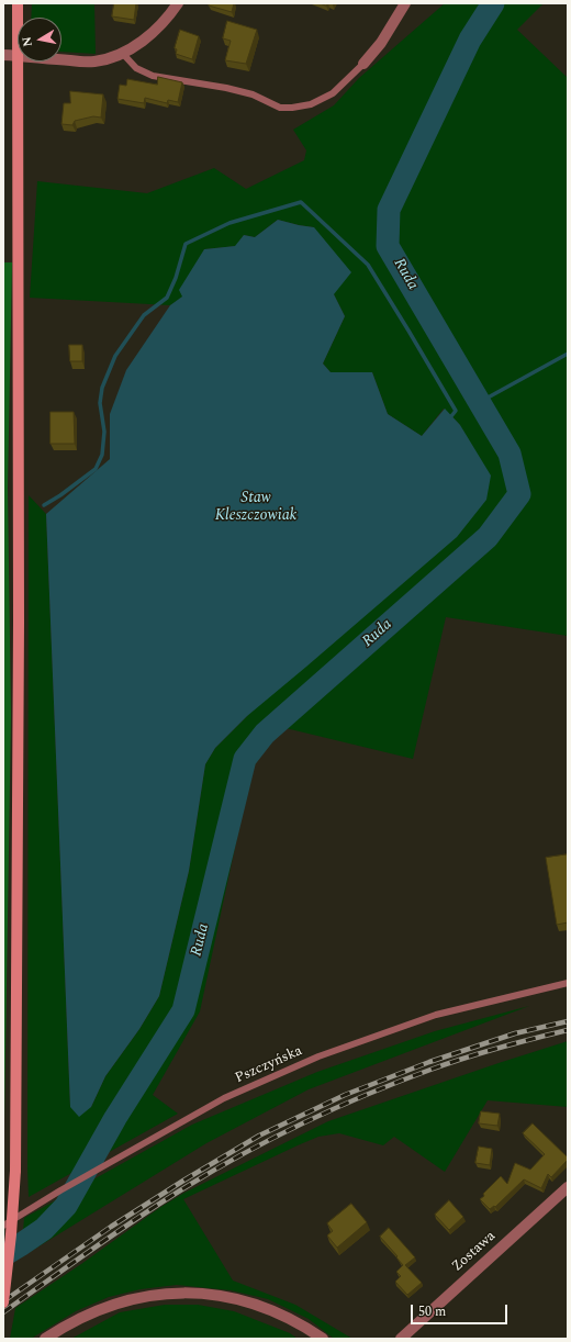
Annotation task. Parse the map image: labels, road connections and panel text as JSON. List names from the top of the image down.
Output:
{
  "streets": {
    "street": ["Zostawa"],
    "lane": ["Pszczyńska"]
  },
  "water": ["Ruda", "Staw Kleszczowiak"],
  "scale_bar": "50 m",
  "north": "left"
}
